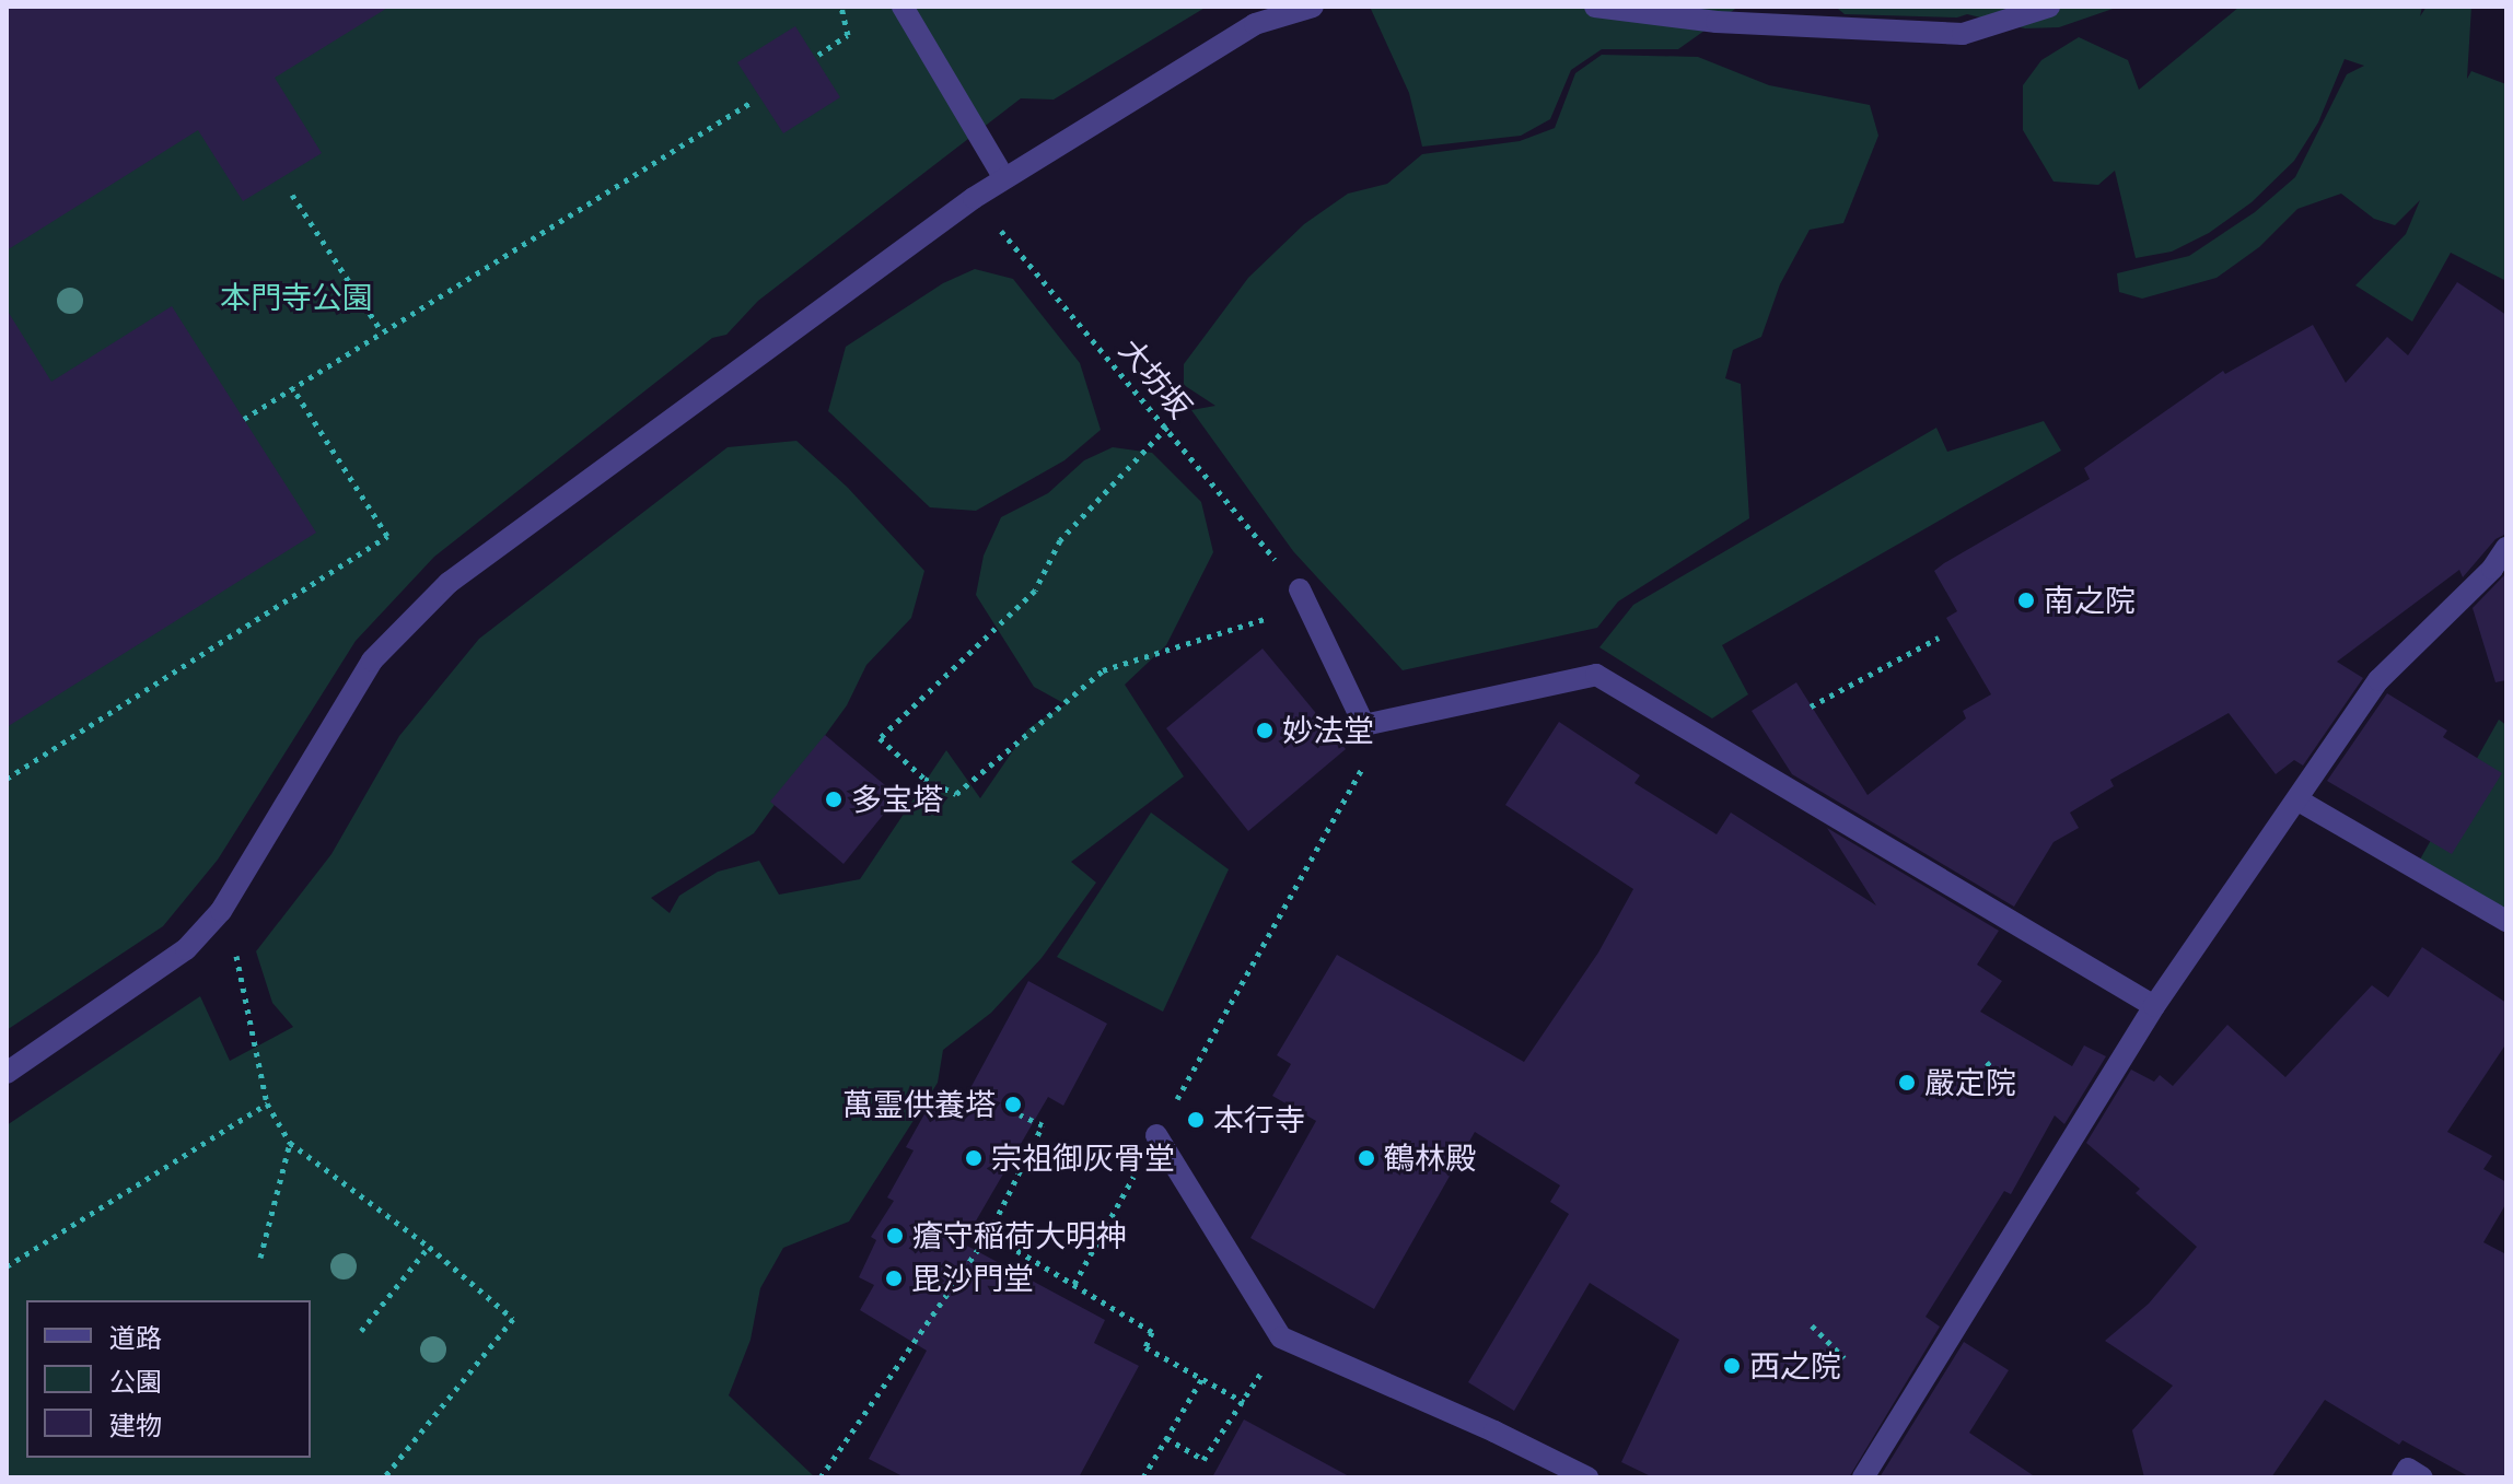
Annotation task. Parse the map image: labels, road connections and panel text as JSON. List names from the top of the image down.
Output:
{
  "streets": {
    "path": ["大坊坂"]
  },
  "parks": ["本門寺公園"],
  "places": [
    "南之院",
    "妙法堂",
    "多宝塔",
    "嚴定院",
    "萬霊供養塔",
    "本行寺",
    "宗祖御灰骨堂",
    "鶴林殿",
    "瘡守稲荷大明神",
    "毘沙門堂",
    "西之院"
  ],
  "legend": ["道路", "公園", "建物"]
}
